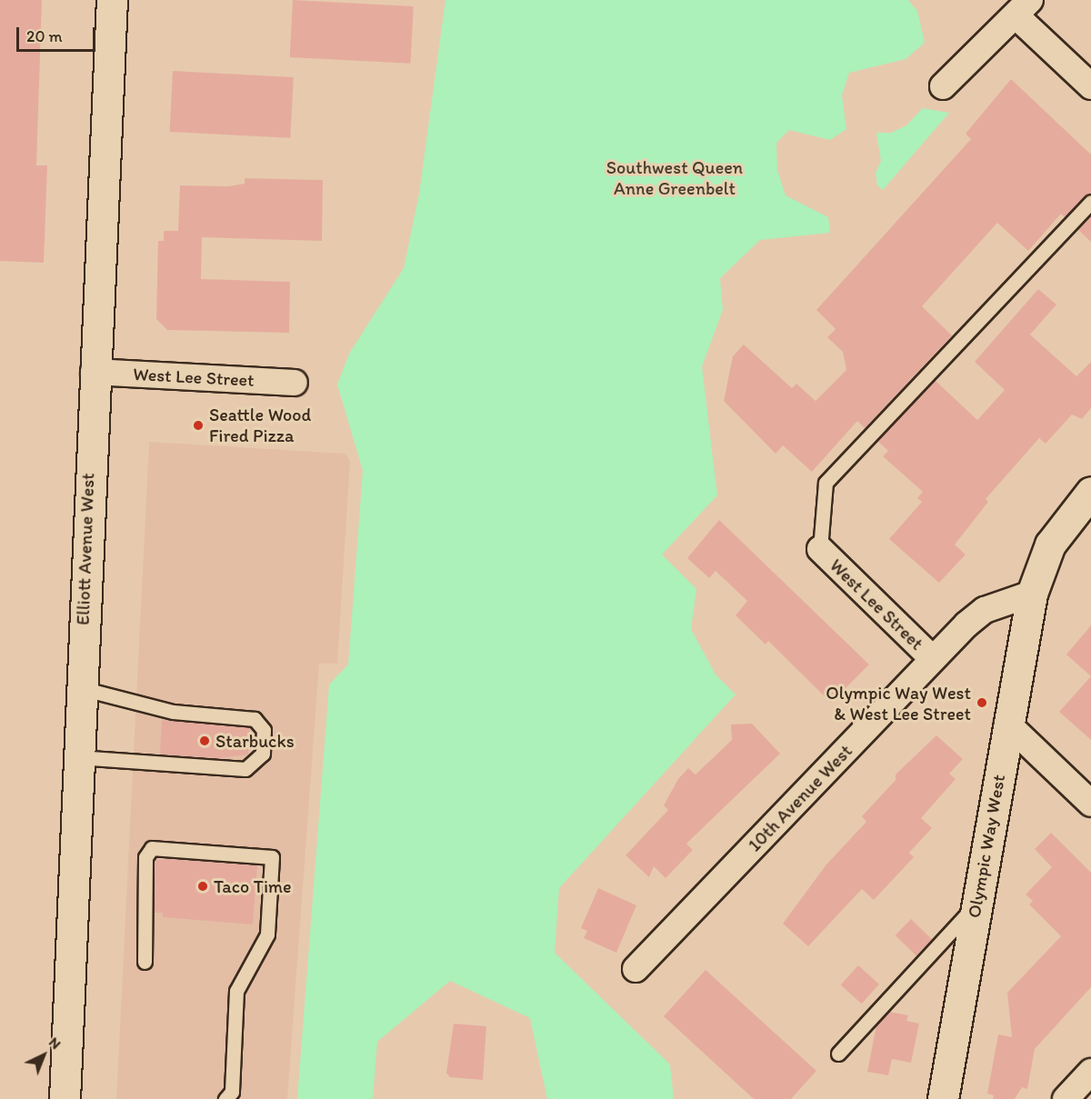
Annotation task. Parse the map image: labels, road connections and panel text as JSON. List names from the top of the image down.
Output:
{
  "streets": {
    "main road": ["Elliott Avenue West", "Olympic Way West"],
    "street": ["West Lee Street", "10th Avenue West"]
  },
  "crossings": [
    ["West Lee Street", "Elliott Avenue West"],
    ["West Lee Street", "10th Avenue West"],
    ["10th Avenue West", "Olympic Way West"]
  ],
  "parks": ["Southwest Queen Anne Greenbelt"],
  "places": [
    "Seattle Wood Fired Pizza",
    "Olympic Way West & West Lee Street",
    "Starbucks",
    "Taco Time"
  ],
  "scale_bar": "20 m",
  "north": "top right"
}
